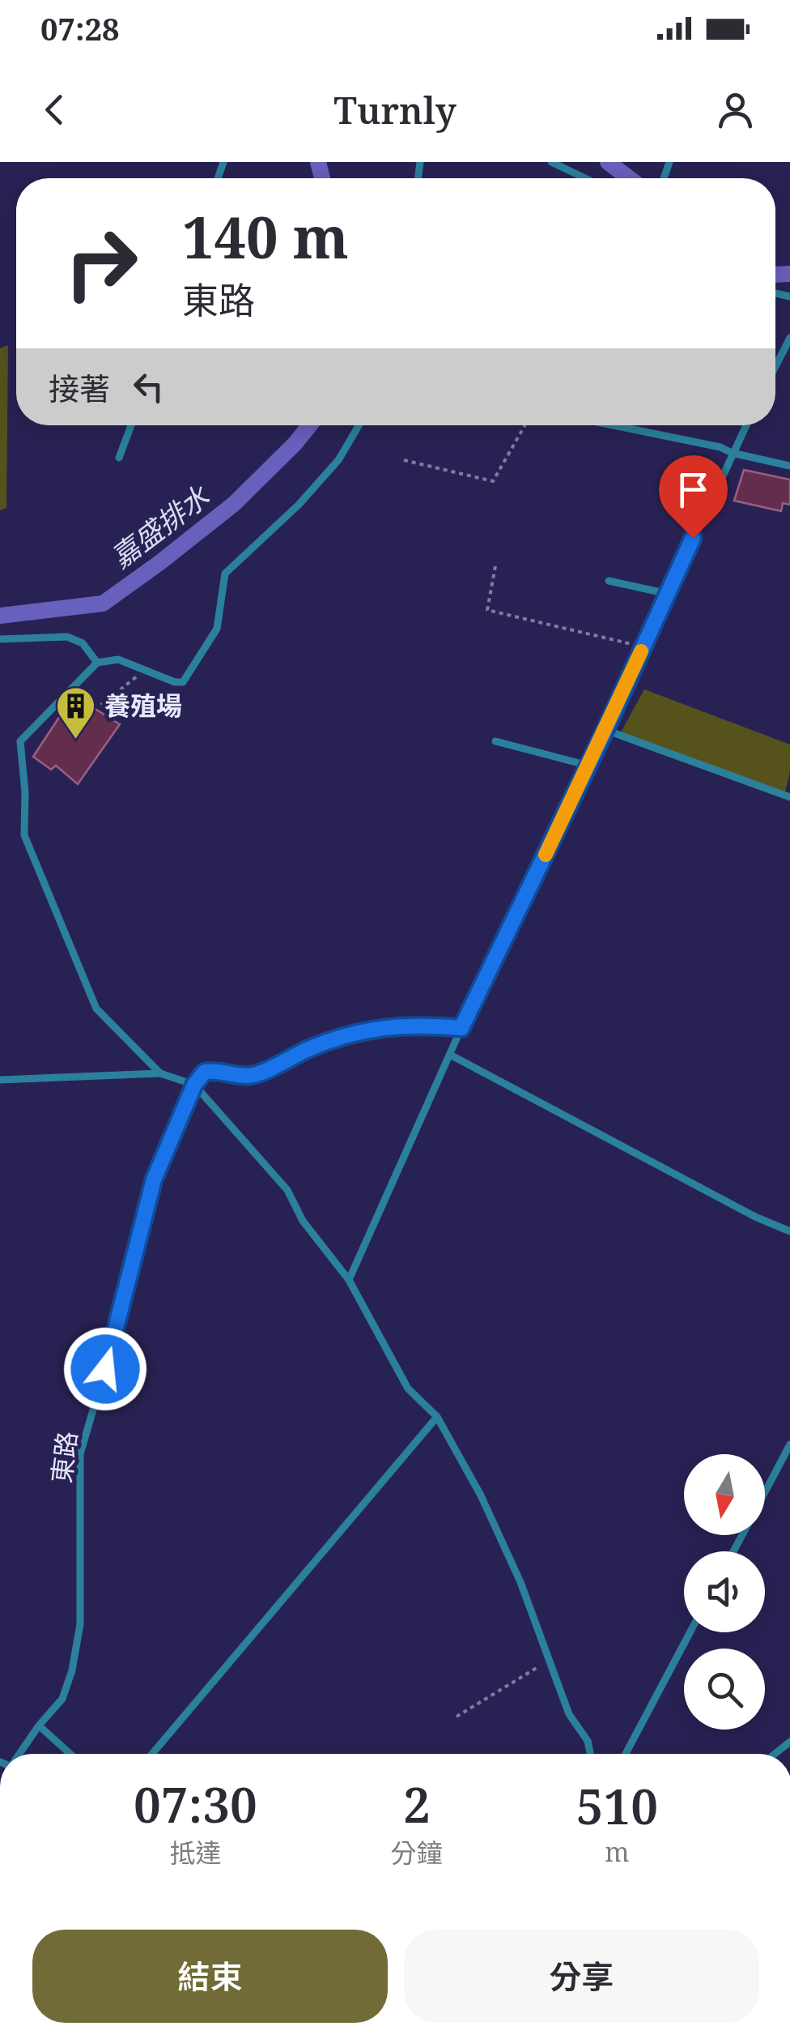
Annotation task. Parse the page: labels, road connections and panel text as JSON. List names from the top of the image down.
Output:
{
  "streets": {
    "lane": ["東路"]
  },
  "water": ["嘉盛排水"],
  "places": {
    "building": ["養殖場"]
  },
  "north": "bottom",
  "page": {
    "status": "07:28",
    "header": "Turnly",
    "turn": ["140 m", "東路"],
    "then": "接著",
    "eta": [
      "07:30",
      "抵達",
      "2",
      "分鐘",
      "510",
      "m"
    ],
    "buttons": ["結束", "分享"]
  }
}
